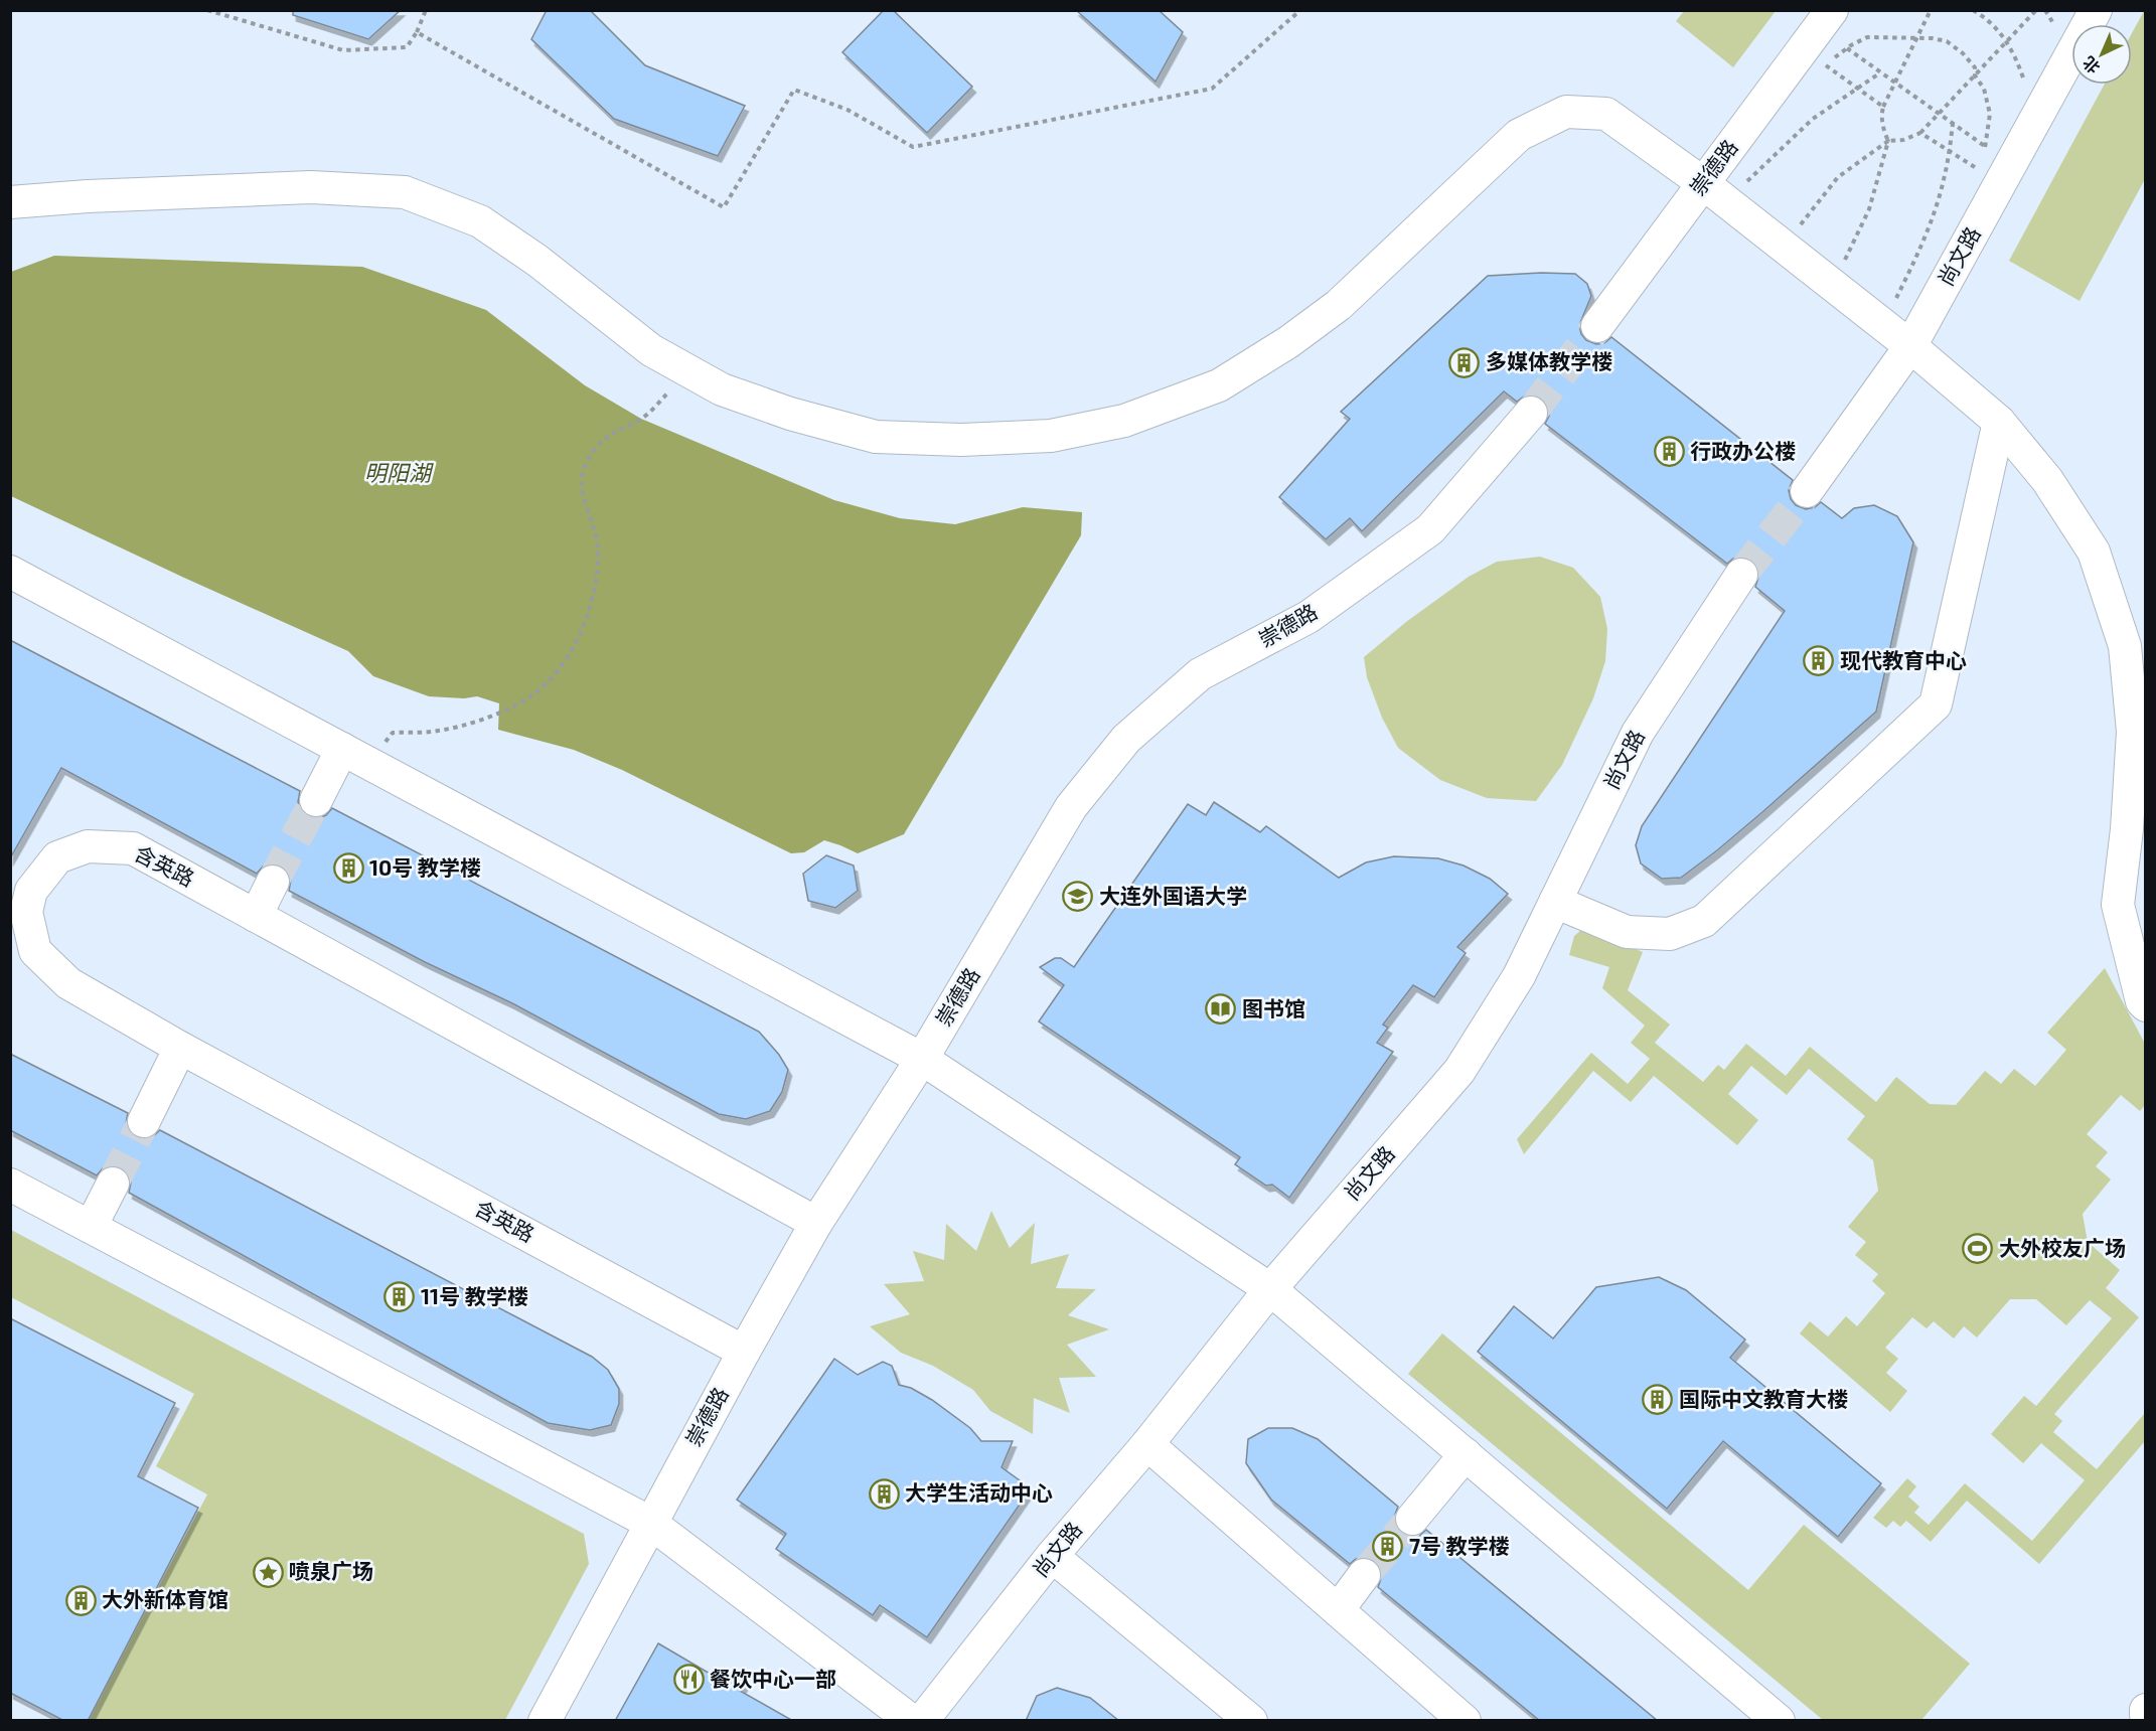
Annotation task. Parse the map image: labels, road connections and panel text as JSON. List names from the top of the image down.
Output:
{
  "streets": {
    "street": ["崇德路", "尚文路", "含英路"]
  },
  "crossings": [
    ["崇德路", "含英路"]
  ],
  "water": ["明阳湖"],
  "places": {
    "building": [
      "多媒体教学楼",
      "行政办公楼",
      "现代教育中心",
      "10号 教学楼",
      "11号 教学楼",
      "国际中文教育大楼",
      "大学生活动中心",
      "7号 教学楼",
      "大外新体育馆"
    ],
    "school or university": ["大连外国语大学"],
    "library": ["图书馆"],
    "sports": ["大外校友广场"],
    "place": ["喷泉广场"],
    "restaurant": ["餐饮中心一部"]
  },
  "north": "bottom left"
}
